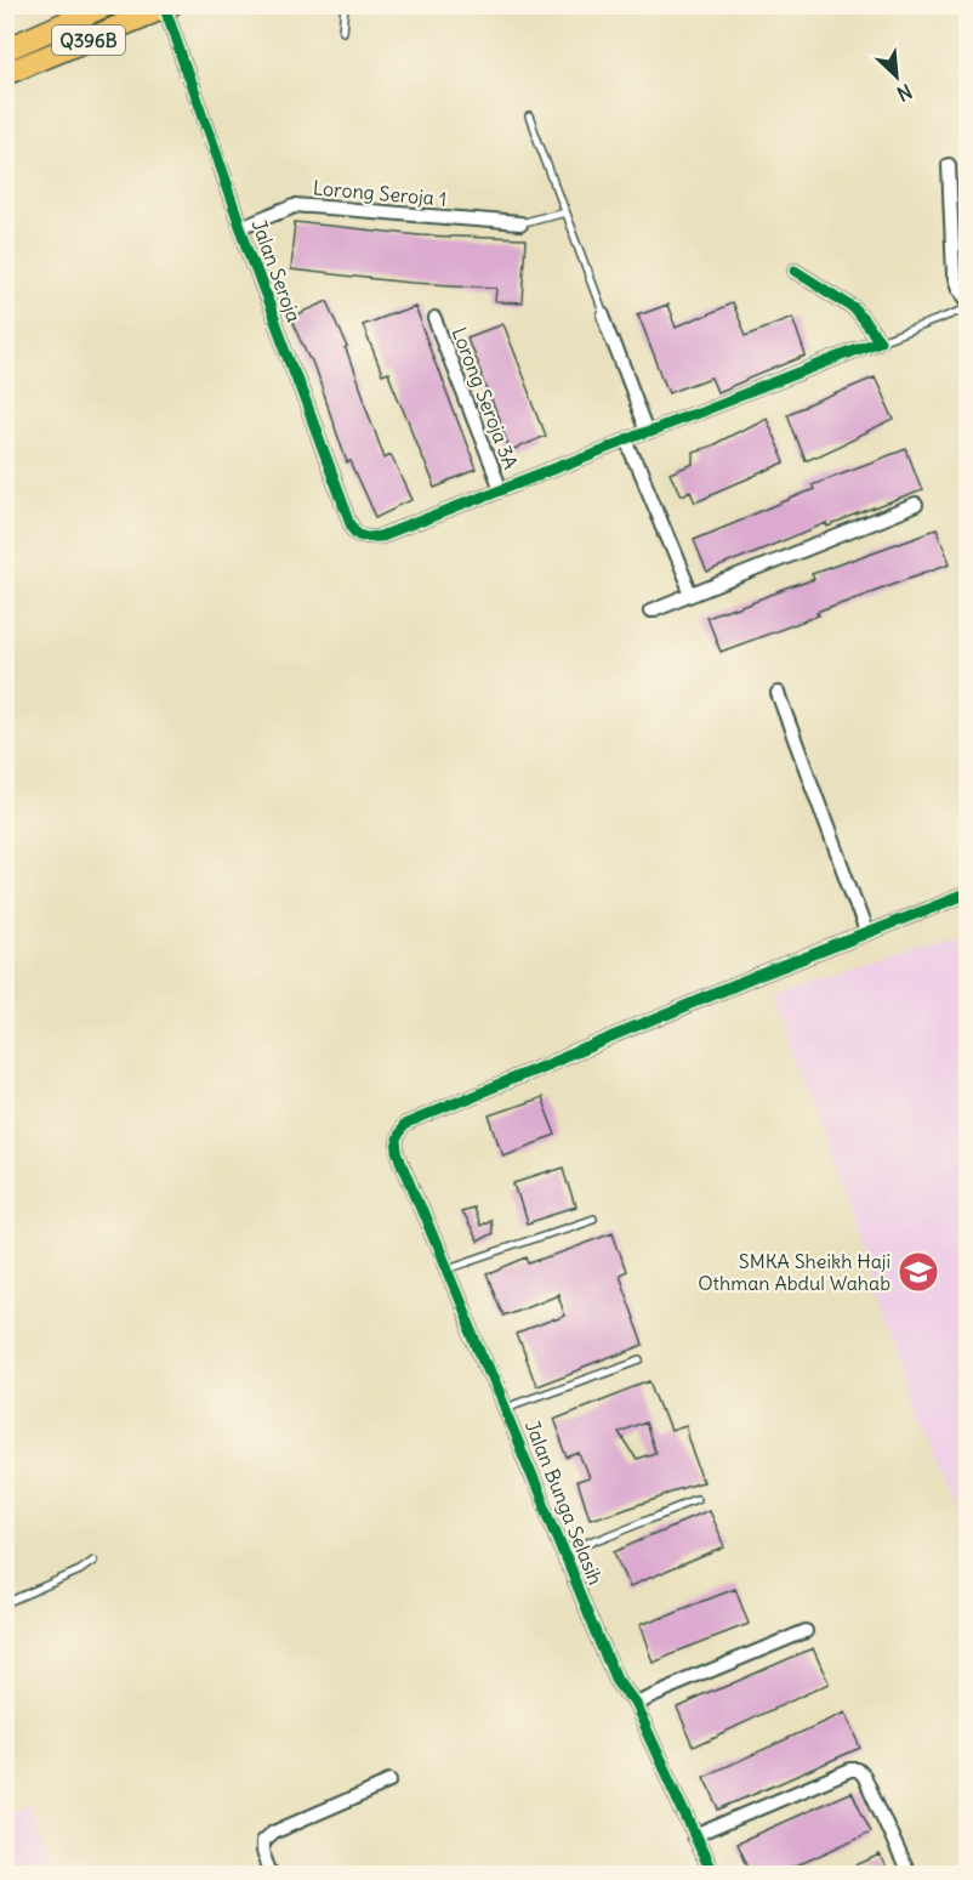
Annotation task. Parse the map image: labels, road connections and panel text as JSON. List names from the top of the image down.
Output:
{
  "streets": {
    "main road": ["Q396B"],
    "street": [
      "Lorong Seroja 1",
      "Jalan Seroja",
      "Lorong Seroja 3A",
      "Jalan Bunga Selasih"
    ]
  },
  "crossings": [
    ["Q396B", "Jalan Seroja"],
    ["Lorong Seroja 1", "Jalan Seroja"],
    ["Jalan Seroja", "Lorong Seroja 3A"]
  ],
  "places": {
    "school or university": ["SMKA Sheikh Haji Othman Abdul Wahab"]
  },
  "north": "bottom right"
}
